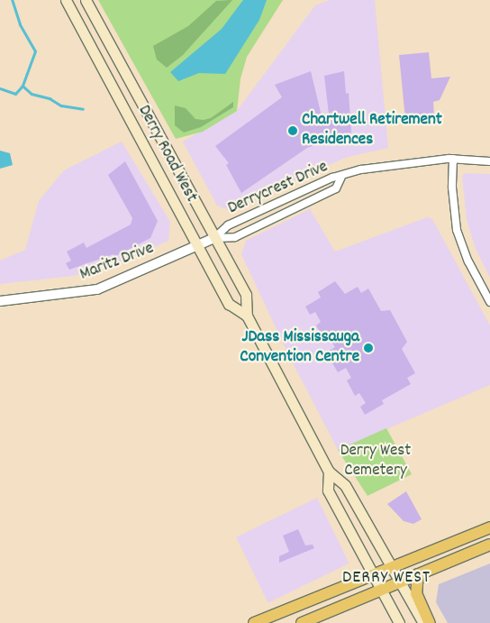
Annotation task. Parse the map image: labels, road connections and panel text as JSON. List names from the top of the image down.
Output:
{
  "streets": {
    "main road": ["Derry Road West"],
    "street": ["Derrycrest Drive", "Maritz Drive"]
  },
  "crossings": [
    ["Derry Road West", "Derrycrest Drive"],
    ["Derry Road West", "Maritz Drive"],
    ["Derrycrest Drive", "Maritz Drive"]
  ],
  "districts": ["DERRY WEST"],
  "parks": ["Derry West Cemetery"],
  "places": ["Chartwell Retirement Residences", "JDass Mississauga Convention Centre"]
}
